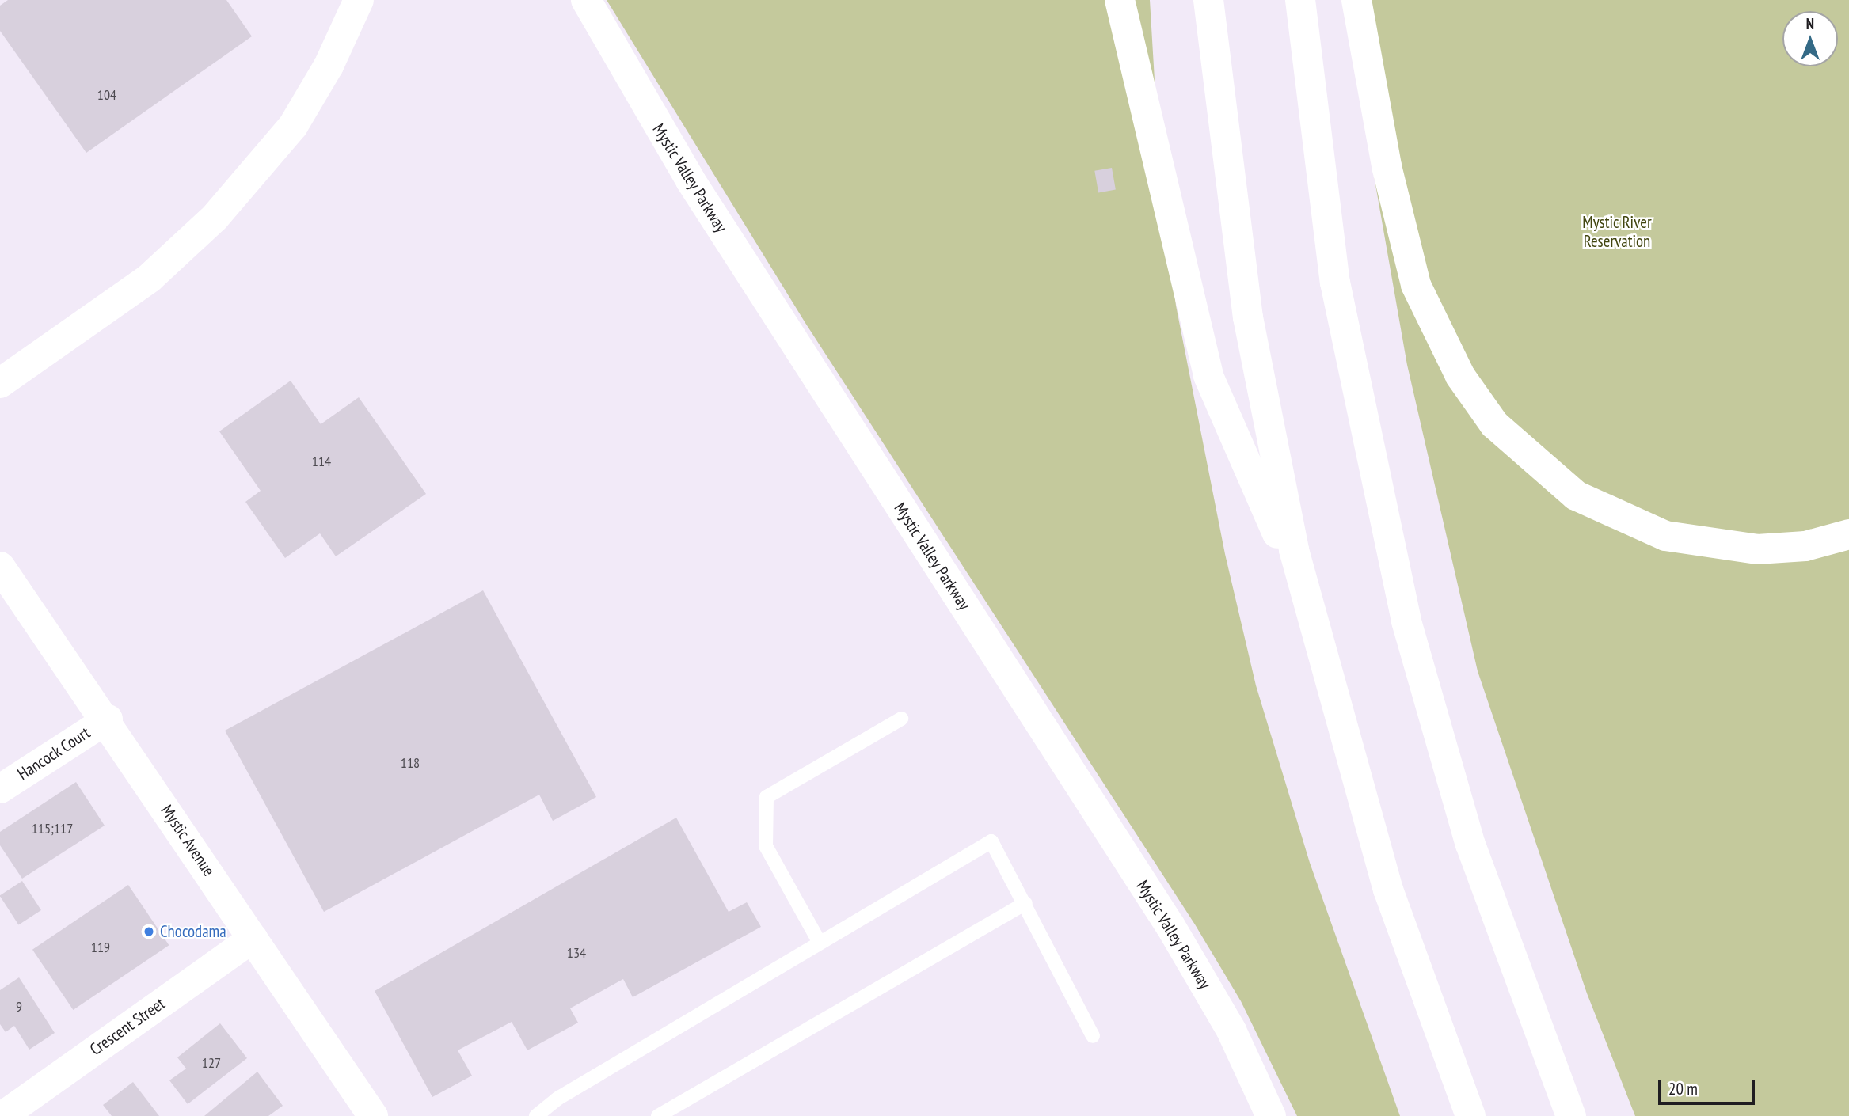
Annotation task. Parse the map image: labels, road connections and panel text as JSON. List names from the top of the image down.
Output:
{
  "streets": {
    "main road": ["Mystic Valley Parkway", "Mystic Avenue"],
    "street": ["Hancock Court", "Crescent Street"]
  },
  "crossings": [
    ["Hancock Court", "Mystic Avenue"],
    ["Mystic Avenue", "Crescent Street"]
  ],
  "parks": ["Mystic River Reservation"],
  "places": ["Chocodama"],
  "house_numbers": [
    "104",
    "114",
    "118",
    "115;117",
    "119",
    "134",
    "9",
    "127"
  ],
  "scale_bar": "20 m",
  "north": "top"
}
